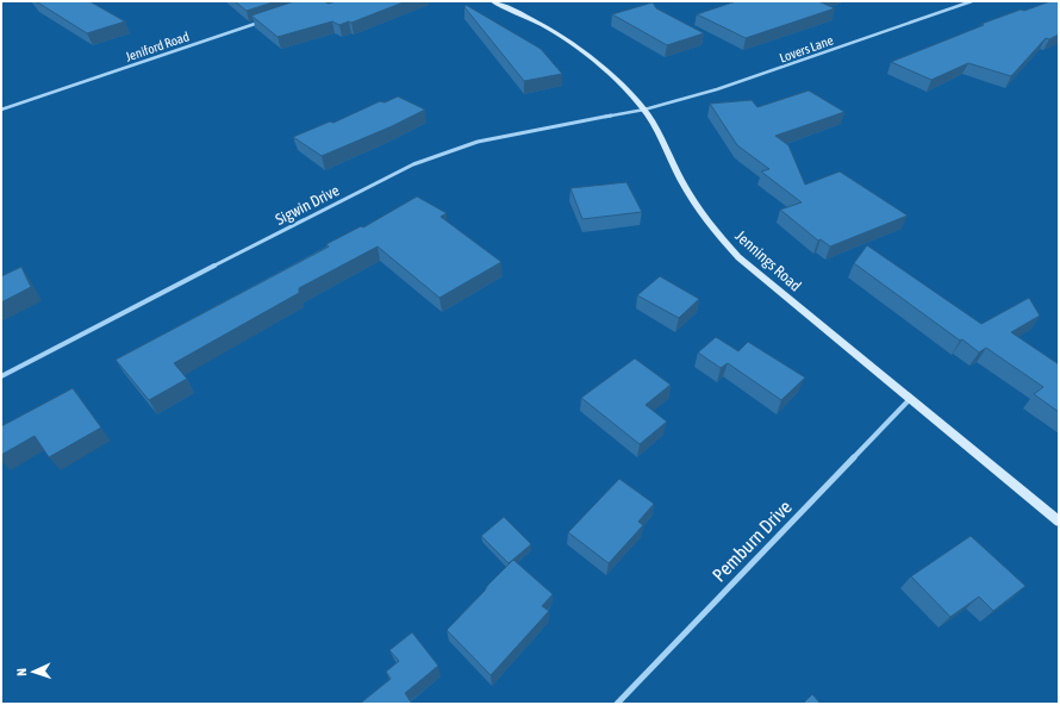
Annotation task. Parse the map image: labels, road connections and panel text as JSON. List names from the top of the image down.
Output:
{
  "streets": {
    "street": [
      "Jeniford Road",
      "Lovers Lane",
      "Sigwin Drive",
      "Jennings Road",
      "Pemburn Drive"
    ]
  },
  "crossings": [
    ["Lovers Lane", "Sigwin Drive"],
    ["Lovers Lane", "Jennings Road"],
    ["Sigwin Drive", "Jennings Road"],
    ["Jennings Road", "Pemburn Drive"]
  ],
  "north": "left"
}
